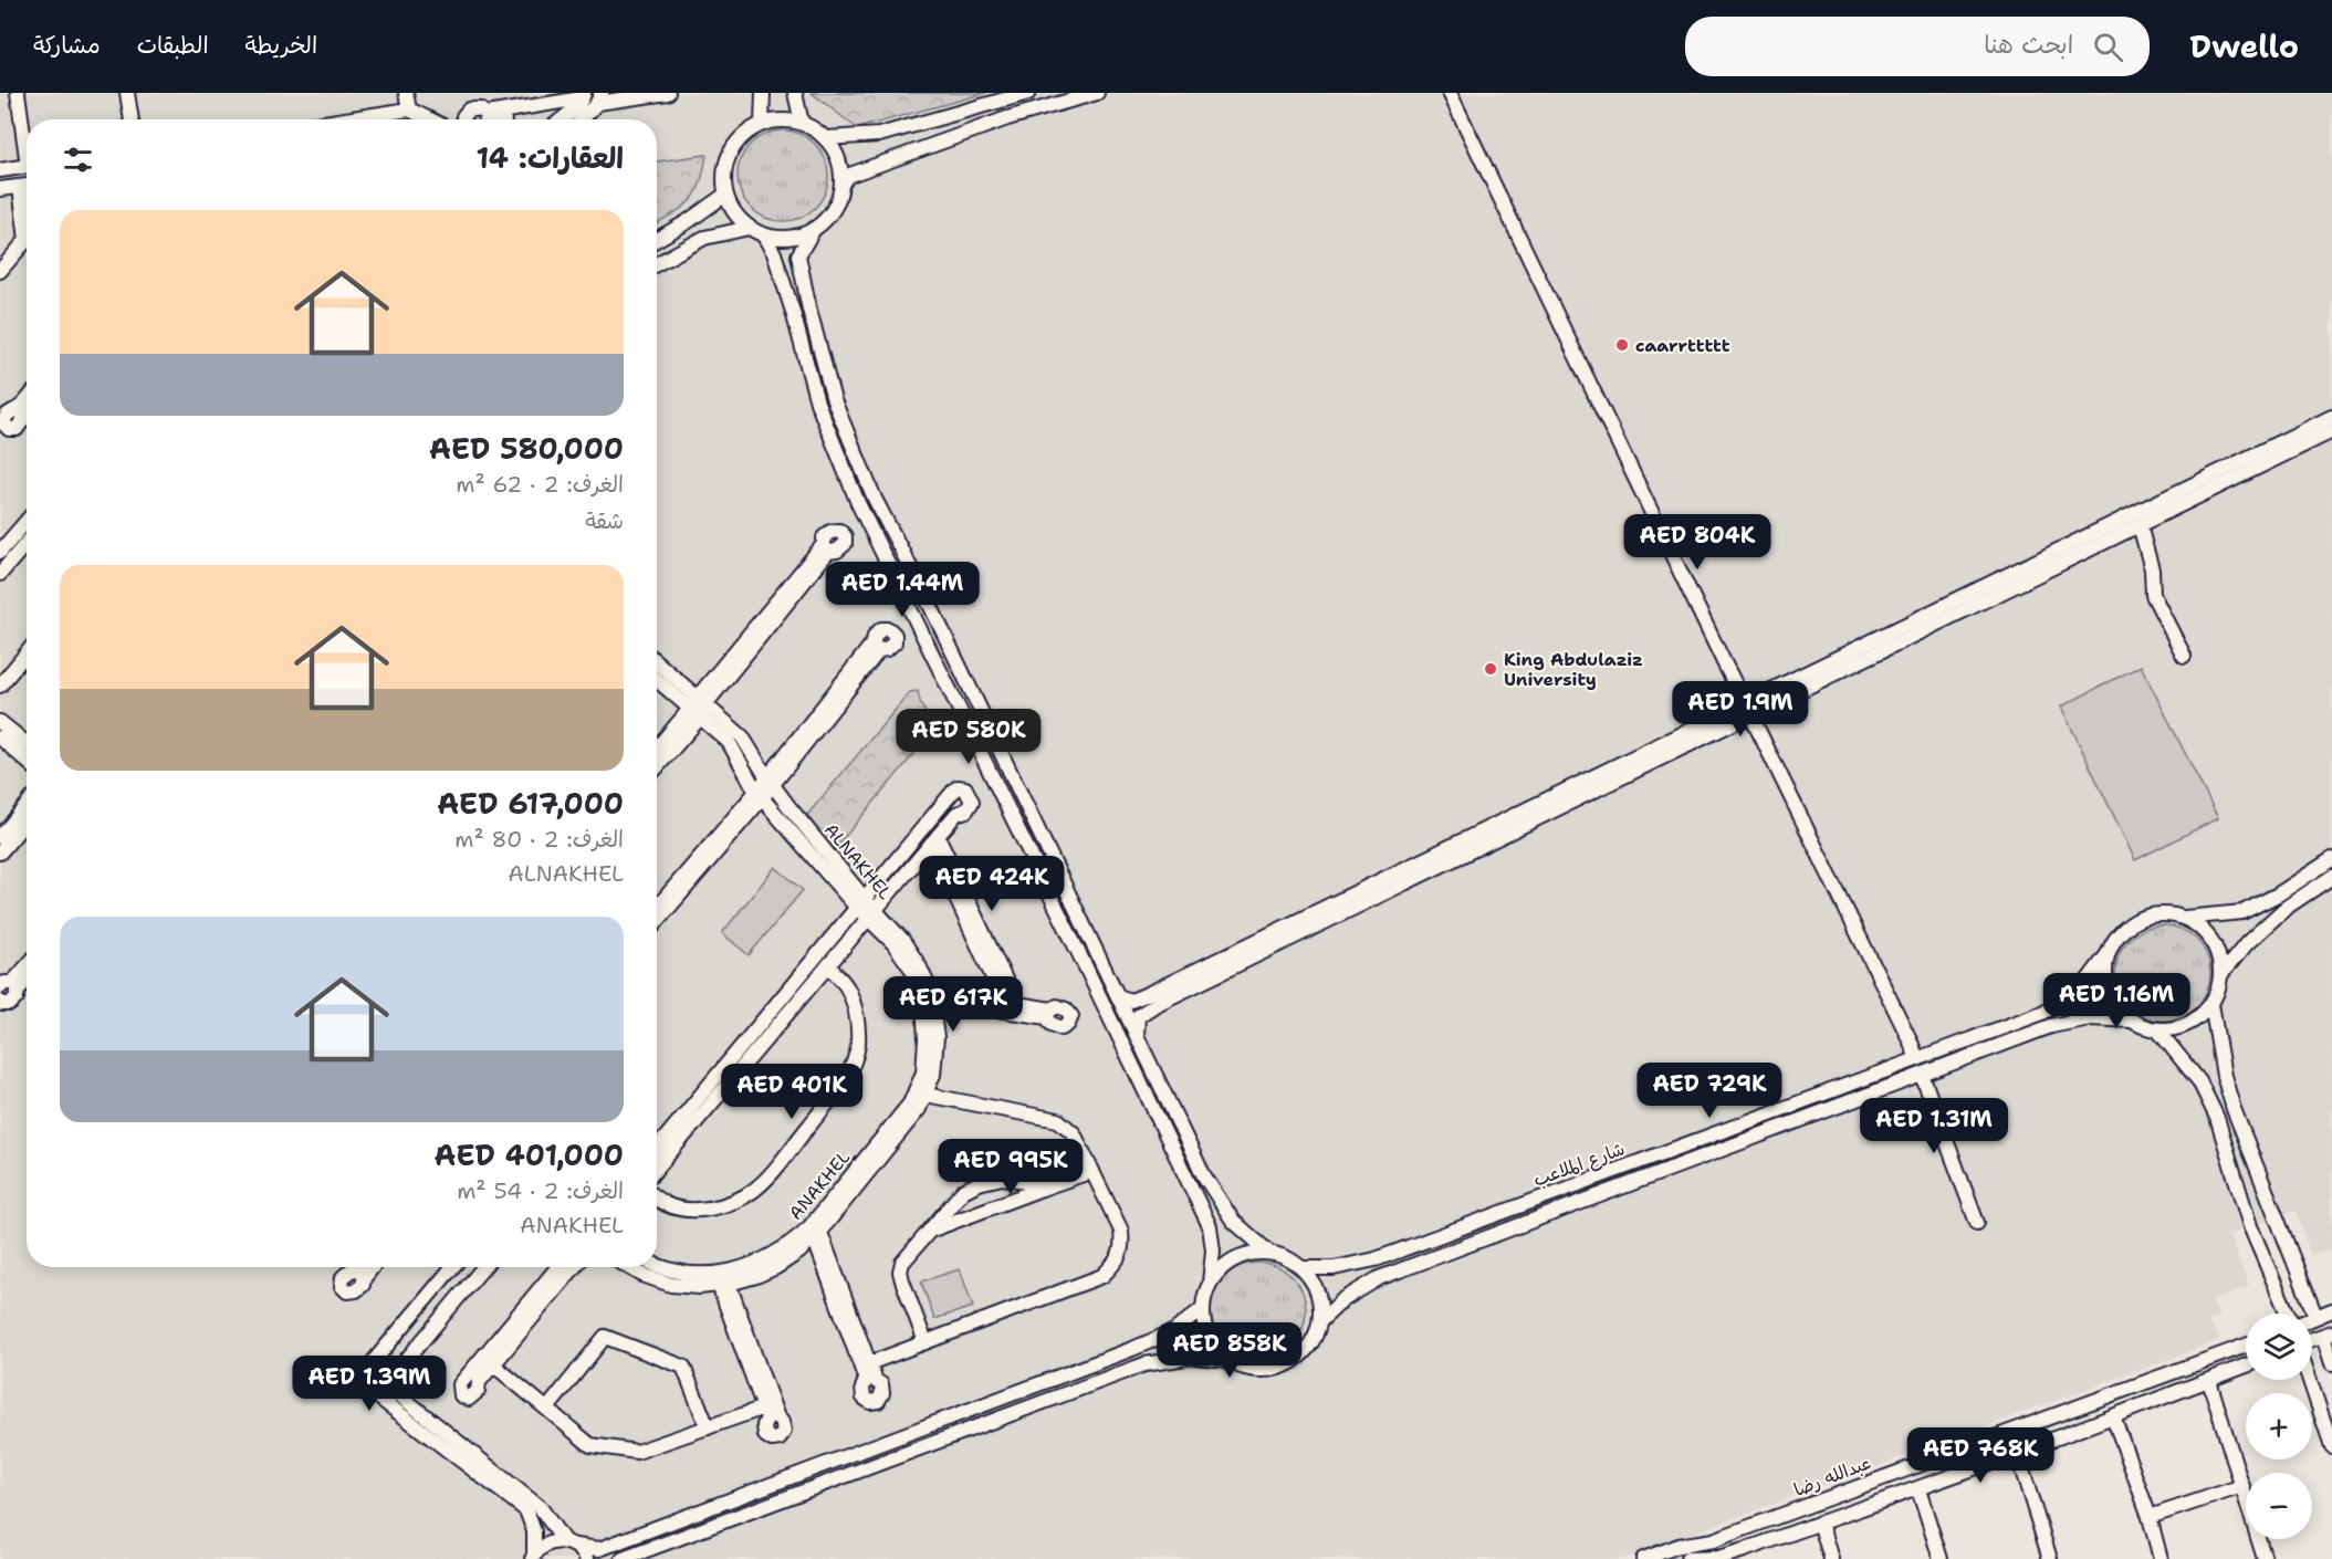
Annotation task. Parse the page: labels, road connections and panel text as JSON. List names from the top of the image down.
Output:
{
  "streets": {
    "street": [
      "ALNAKHEL",
      "شارع الملاعب",
      "ANAKHEL",
      "عبدالله رضا"
    ]
  },
  "crossings": [
    ["ALNAKHEL", "ANAKHEL"]
  ],
  "places": ["caarrttttt", "King Abdulaziz University"],
  "page": {
    "header": "Dwello",
    "search": "ابحث هنا",
    "nav": ["الخريطة", "الطبقات", "مشاركة"],
    "heading": "العقارات: 14",
    "list": [
      {
        "name": "AED 580,000",
        "note": "الغرف: 2 · 62 m² · شقة"
      },
      {
        "name": "AED 617,000",
        "note": "الغرف: 2 · 80 m² · ALNAKHEL"
      },
      {
        "name": "AED 401,000",
        "note": "الغرف: 2 · 54 m² · ANAKHEL"
      }
    ],
    "price": [
      "AED 804K",
      "AED 1.44M",
      "AED 1.9M",
      "AED 580K",
      "AED 424K",
      "AED 1.16M",
      "AED 617K",
      "AED 729K",
      "AED 401K",
      "AED 1.31M",
      "AED 995K",
      "AED 858K",
      "AED 1.39M",
      "AED 768K"
    ],
    "map_buttons": ["+", "−"]
  }
}
